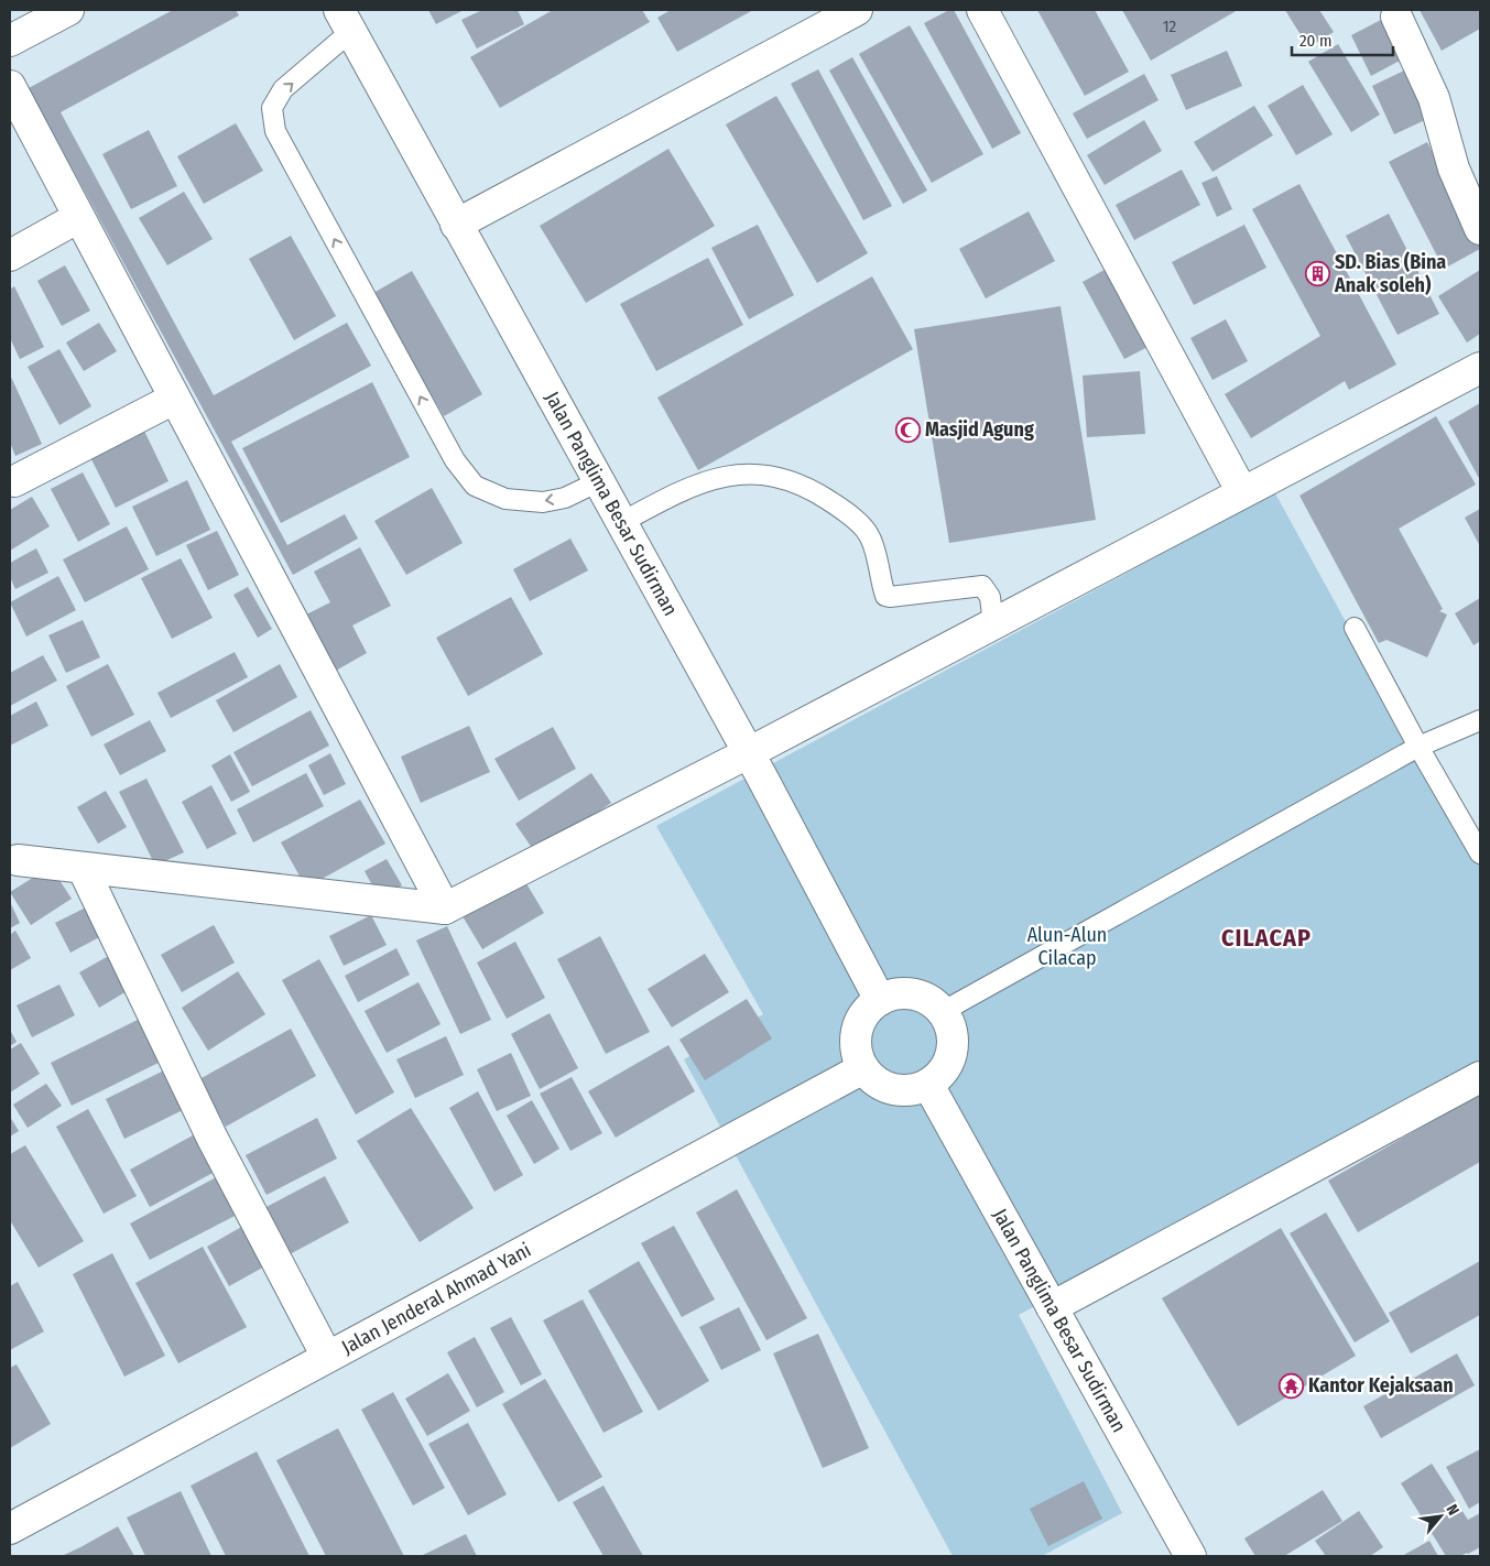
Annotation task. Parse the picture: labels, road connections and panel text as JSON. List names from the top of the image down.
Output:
{
  "streets": {
    "street": ["Jalan Panglima Besar Sudirman", "Jalan Jenderal Ahmad Yani"]
  },
  "crossings": [
    ["Jalan Panglima Besar Sudirman", "Jalan Jenderal Ahmad Yani"]
  ],
  "districts": ["CILACAP"],
  "parks": ["Alun-Alun Cilacap"],
  "places": {
    "building": ["SD. Bias (Bina Anak soleh)"],
    "mosque": ["Masjid Agung"],
    "temple": ["Kantor Kejaksaan"]
  },
  "house_numbers": ["12"],
  "scale_bar": "20 m",
  "north": "top right"
}
